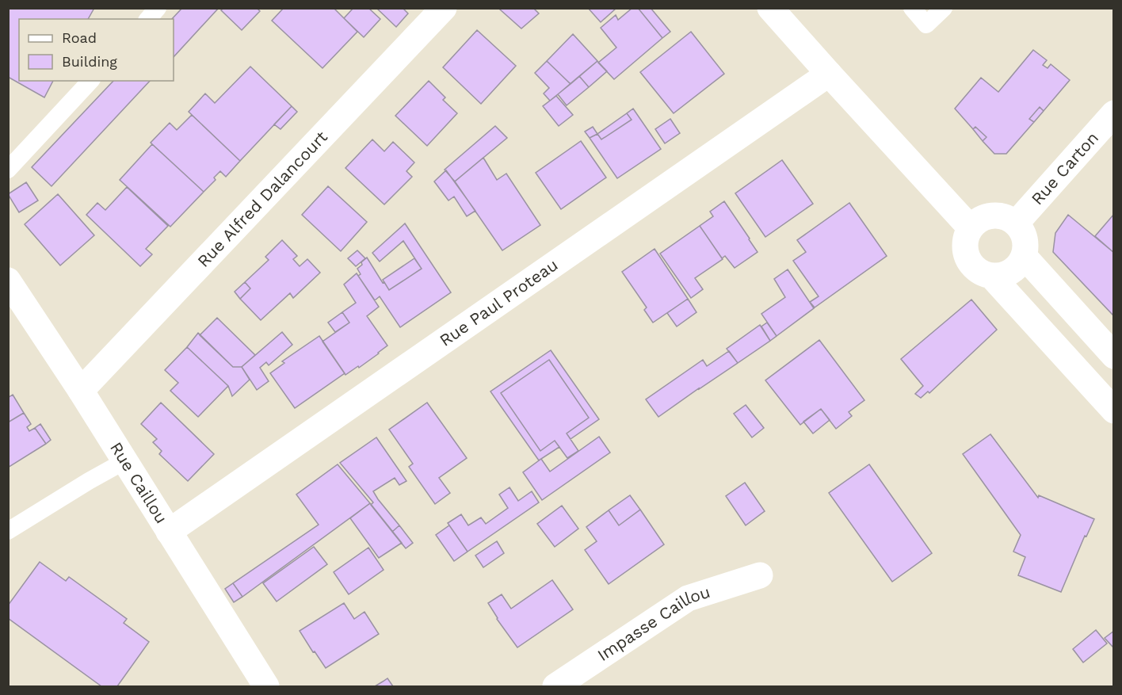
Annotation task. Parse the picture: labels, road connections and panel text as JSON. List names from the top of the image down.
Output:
{
  "streets": {
    "street": [
      "Rue Carton",
      "Rue Alfred Dalancourt",
      "Rue Paul Proteau",
      "Rue Caillou",
      "Impasse Caillou"
    ]
  },
  "crossings": [
    ["Rue Alfred Dalancourt", "Rue Caillou"],
    ["Rue Paul Proteau", "Rue Caillou"]
  ],
  "legend": ["Road", "Building"]
}
